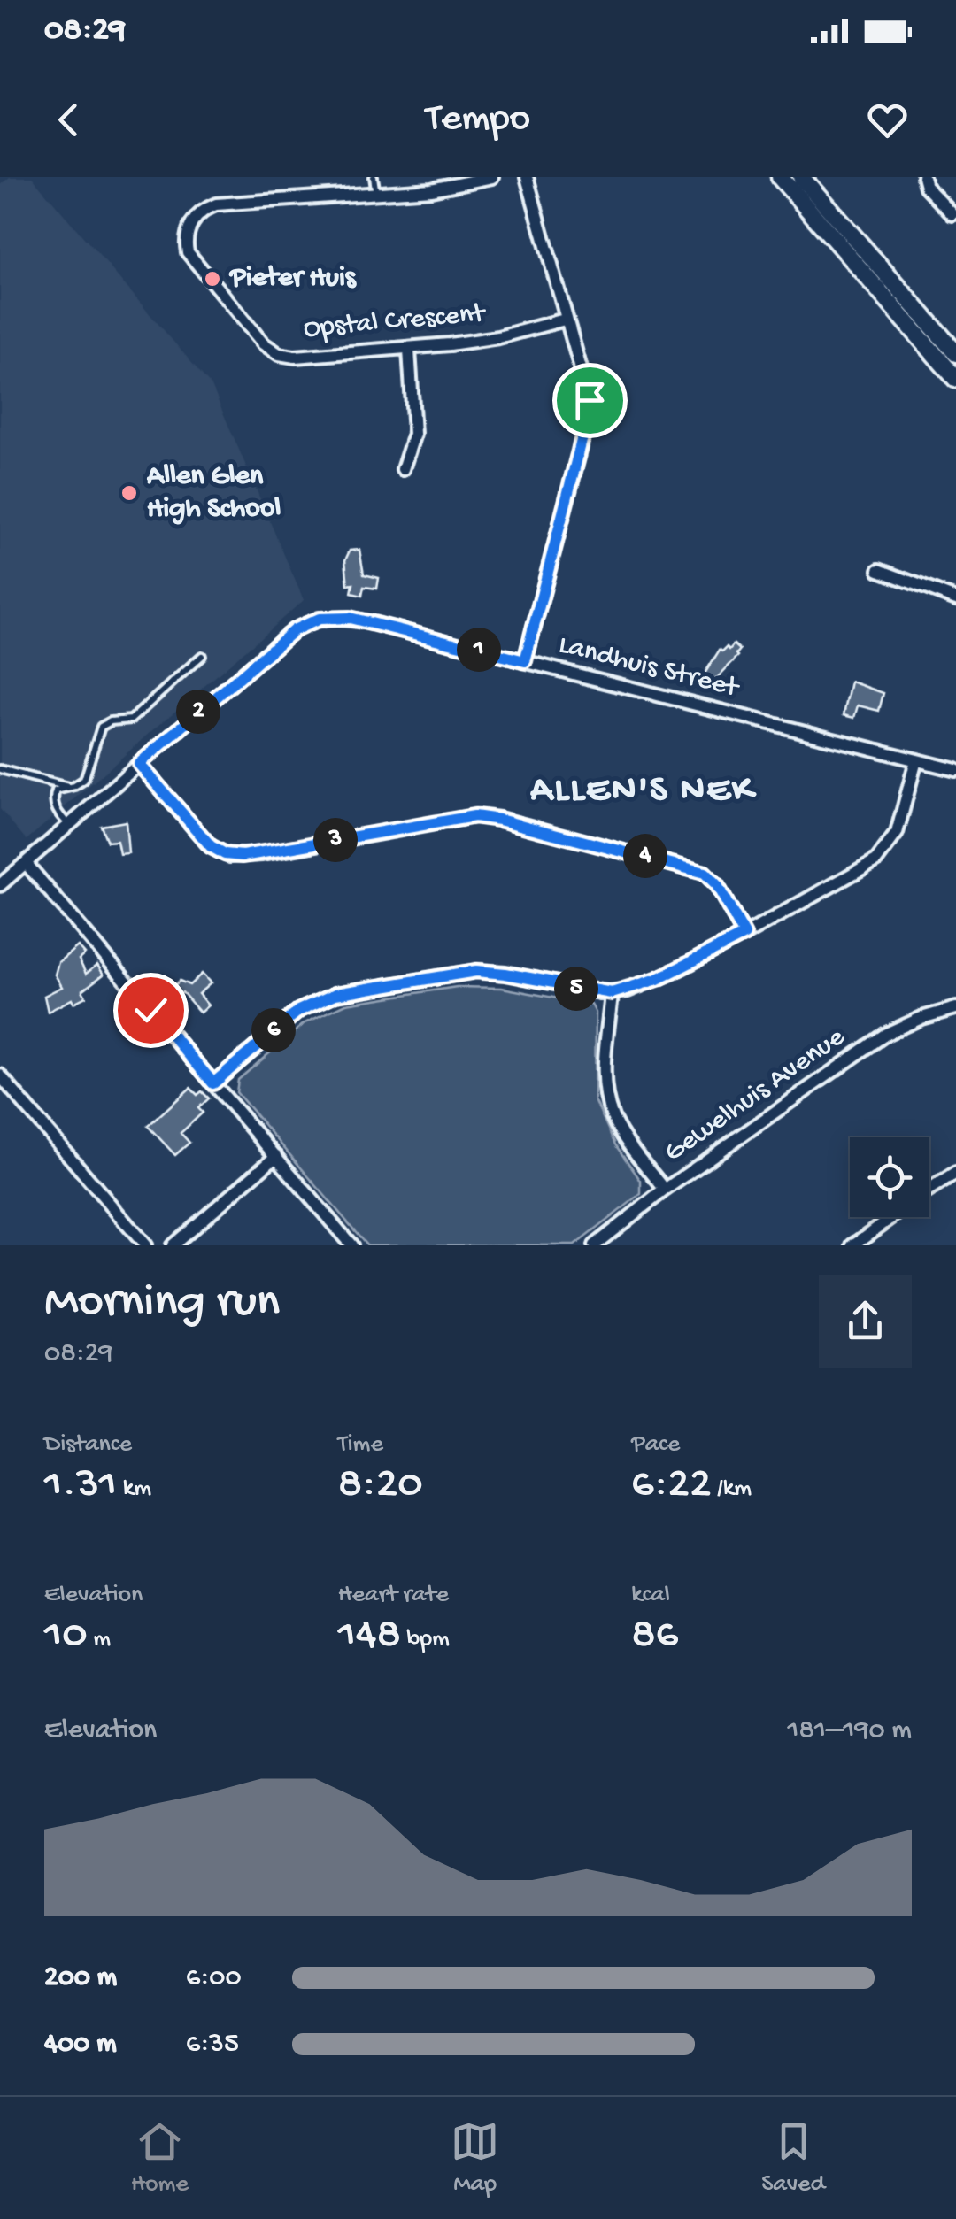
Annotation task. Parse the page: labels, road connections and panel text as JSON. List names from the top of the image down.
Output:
{
  "streets": {
    "street": ["Opstal Crescent", "Landhuis Street", "Gewelhuis Avenue"]
  },
  "districts": ["ALLEN'S NEK"],
  "places": ["Pieter Huis", "Allen Glen High School"],
  "page": {
    "status": "08:29",
    "header": "Tempo",
    "pins": [
      "1",
      "2",
      "3",
      "4",
      "5",
      "6"
    ],
    "heading": ["Morning run", "08:29"],
    "stats": [
      ["Distance", "1.31 km"],
      ["Time", "8:20"],
      ["Pace", "6:22 /km"],
      ["Elevation", "10 m"],
      ["Heart rate", "148 bpm"],
      ["kcal", "86"]
    ],
    "chart": ["Elevation", "181–190 m"],
    "list": [
      {
        "name": "200 m",
        "note": "6:00"
      },
      {
        "name": "400 m",
        "note": "6:35"
      }
    ],
    "tabs": ["Home", "Map", "Saved"]
  }
}
